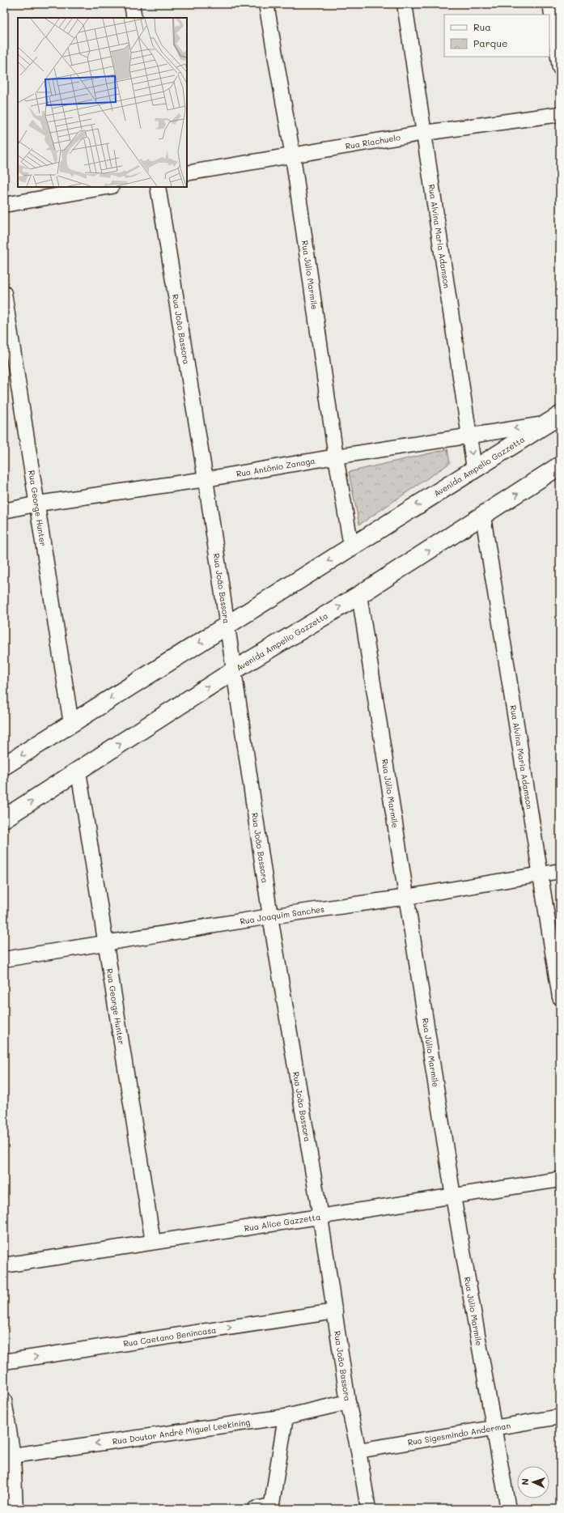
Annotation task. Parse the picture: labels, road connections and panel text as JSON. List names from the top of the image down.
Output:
{
  "streets": {
    "main road": ["Avenida Ampelio Gazzetta"],
    "street": [
      "Rua Riachuelo",
      "Rua Alvina Maria Adamson",
      "Rua Júlio Marmile",
      "Rua João Bassora",
      "Rua Antônio Zanaga",
      "Rua George Hunter",
      "Rua Joaquim Sanches",
      "Rua Alice Gazzetta",
      "Rua Caetano Benincasa",
      "Rua Doutor André Miguel Leekining",
      "Rua Sigesmindo Anderman"
    ]
  },
  "crossings": [
    ["Rua Riachuelo", "Rua Alvina Maria Adamson"],
    ["Rua Riachuelo", "Rua Júlio Marmile"],
    ["Rua Alvina Maria Adamson", "Avenida Ampelio Gazzetta"],
    ["Rua Alvina Maria Adamson", "Rua Antônio Zanaga"],
    ["Rua Alvina Maria Adamson", "Rua Joaquim Sanches"],
    ["Rua Júlio Marmile", "Avenida Ampelio Gazzetta"],
    ["Rua Júlio Marmile", "Rua Antônio Zanaga"],
    ["Rua Júlio Marmile", "Rua Joaquim Sanches"],
    ["Rua Júlio Marmile", "Rua Alice Gazzetta"],
    ["Rua Júlio Marmile", "Rua Sigesmindo Anderman"],
    ["Rua João Bassora", "Avenida Ampelio Gazzetta"],
    ["Rua João Bassora", "Rua Antônio Zanaga"],
    ["Rua João Bassora", "Rua Joaquim Sanches"],
    ["Rua João Bassora", "Rua Alice Gazzetta"],
    ["Rua João Bassora", "Rua Caetano Benincasa"],
    ["Rua João Bassora", "Rua Doutor André Miguel Leekining"],
    ["Rua João Bassora", "Rua Sigesmindo Anderman"],
    ["Avenida Ampelio Gazzetta", "Rua Antônio Zanaga"],
    ["Avenida Ampelio Gazzetta", "Rua George Hunter"],
    ["Rua Antônio Zanaga", "Rua George Hunter"],
    ["Rua George Hunter", "Rua Joaquim Sanches"],
    ["Rua George Hunter", "Rua Alice Gazzetta"]
  ],
  "one_way": ["Rua Caetano Benincasa", "Rua Doutor André Miguel Leekining"],
  "legend": ["Rua", "Parque"],
  "north": "left"
}
